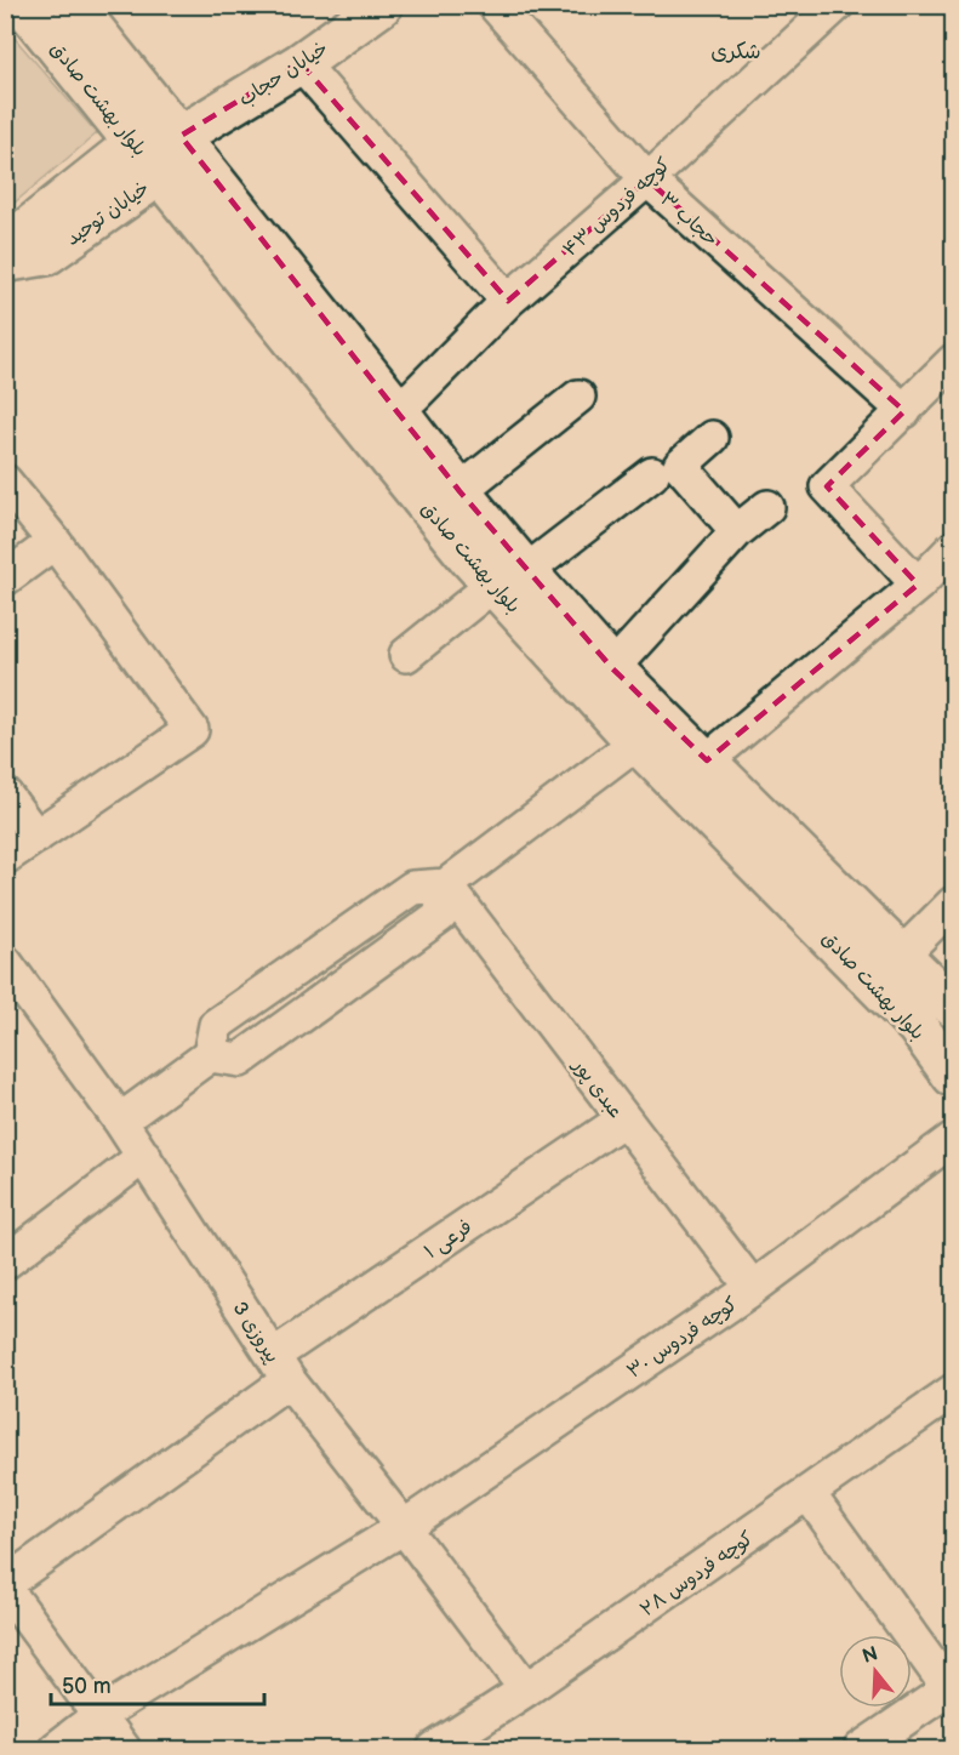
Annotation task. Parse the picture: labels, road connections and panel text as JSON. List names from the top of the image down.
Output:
{
  "streets": {
    "street": [
      "خیابان حجاب",
      "بلوار بهشت صادق",
      "کوچه فردوس ۴۳",
      "خیابان توحید",
      "حجاب ۳",
      "عبدی پور",
      "فرعی ۱",
      "پیروزی 3",
      "کوچه فردوس ۳۰",
      "کوچه فردوس ۲۸"
    ]
  },
  "crossings": [
    ["خیابان حجاب", "بلوار بهشت صادق"],
    ["خیابان حجاب", "خیابان توحید"],
    ["بلوار بهشت صادق", "کوچه فردوس ۴۳"],
    ["بلوار بهشت صادق", "خیابان توحید"],
    ["کوچه فردوس ۴۳", "حجاب ۳"],
    ["عبدی پور", "فرعی ۱"],
    ["عبدی پور", "کوچه فردوس ۳۰"],
    ["فرعی ۱", "پیروزی 3"],
    ["پیروزی 3", "کوچه فردوس ۳۰"],
    ["پیروزی 3", "کوچه فردوس ۲۸"]
  ],
  "districts": ["شکری"],
  "scale_bar": "50 m",
  "north": "top"
}
